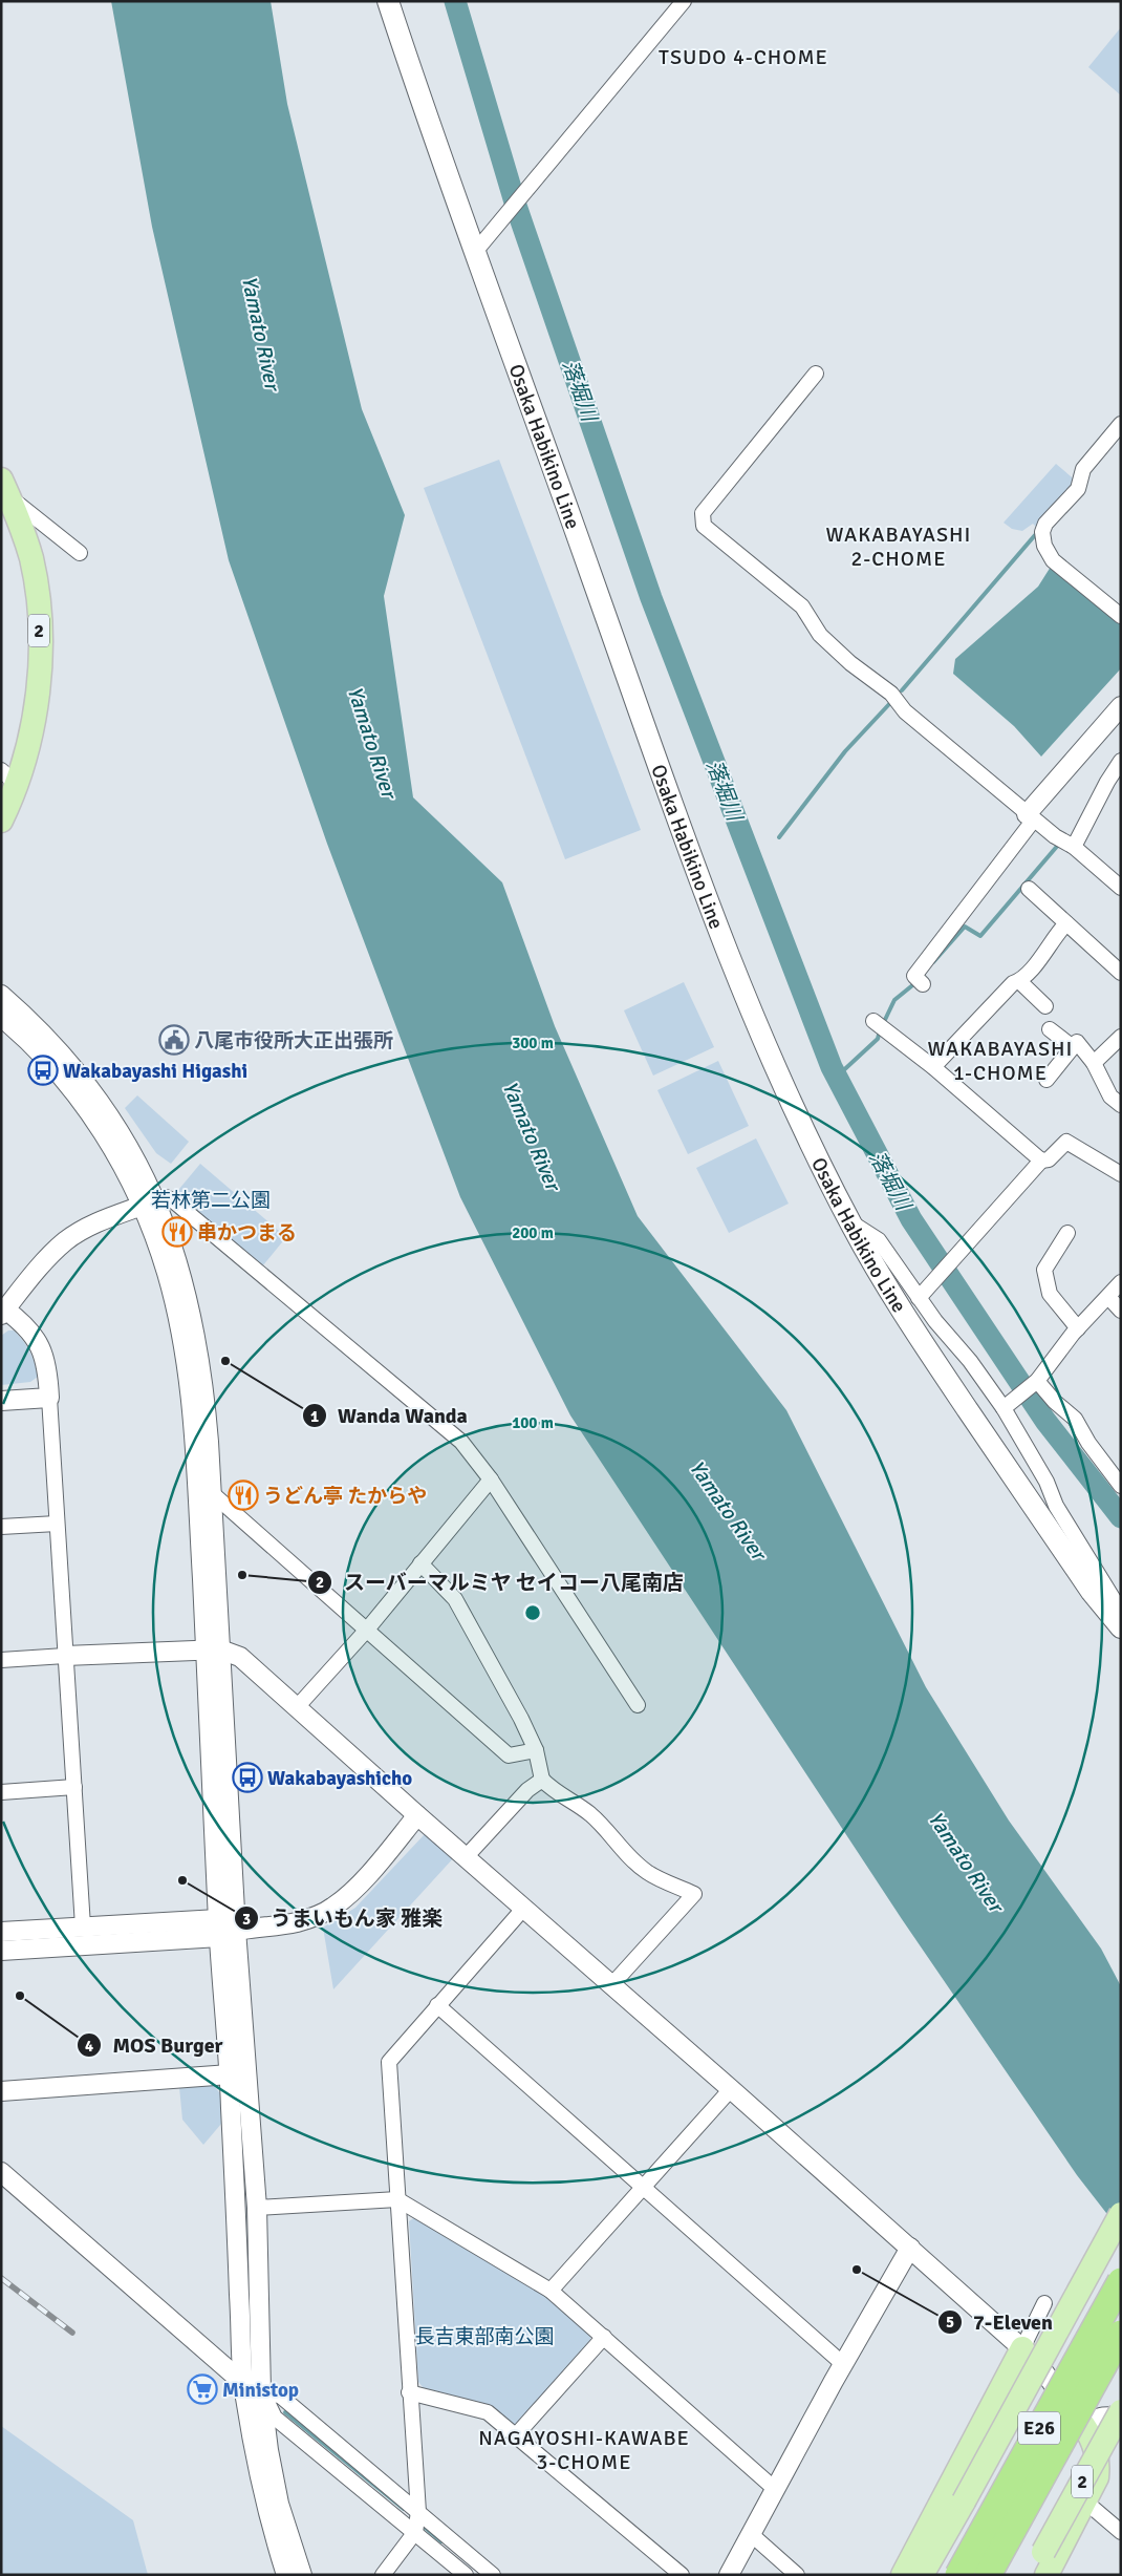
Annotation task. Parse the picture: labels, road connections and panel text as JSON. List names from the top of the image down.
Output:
{
  "streets": {
    "highway": ["E26"],
    "main road": ["Osaka Habikino Line", "2"]
  },
  "districts": [
    "TSUDO 4-CHOME",
    "WAKABAYASHI 2-CHOME",
    "WAKABAYASHI 1-CHOME",
    "NAGAYOSHI-KAWABE 3-CHOME"
  ],
  "water": ["Yamato River", "落堀川"],
  "parks": ["若林第二公園", "長吉東部南公園"],
  "places": {
    "public building": ["八尾市役所大正出張所"],
    "bus stop": ["Wakabayashi Higashi", "Wakabayashicho"],
    "restaurant": ["串かつまる", "うどん亭 たからや"],
    "other": [
      "Wanda Wanda",
      "スーバーマルミヤ セイコー八尾南店",
      "うまいもん家 雅楽",
      "MOS Burger",
      "7-Eleven"
    ],
    "supermarket": ["Ministop"]
  },
  "rings": ["300 m", "200 m", "100 m"]
}
